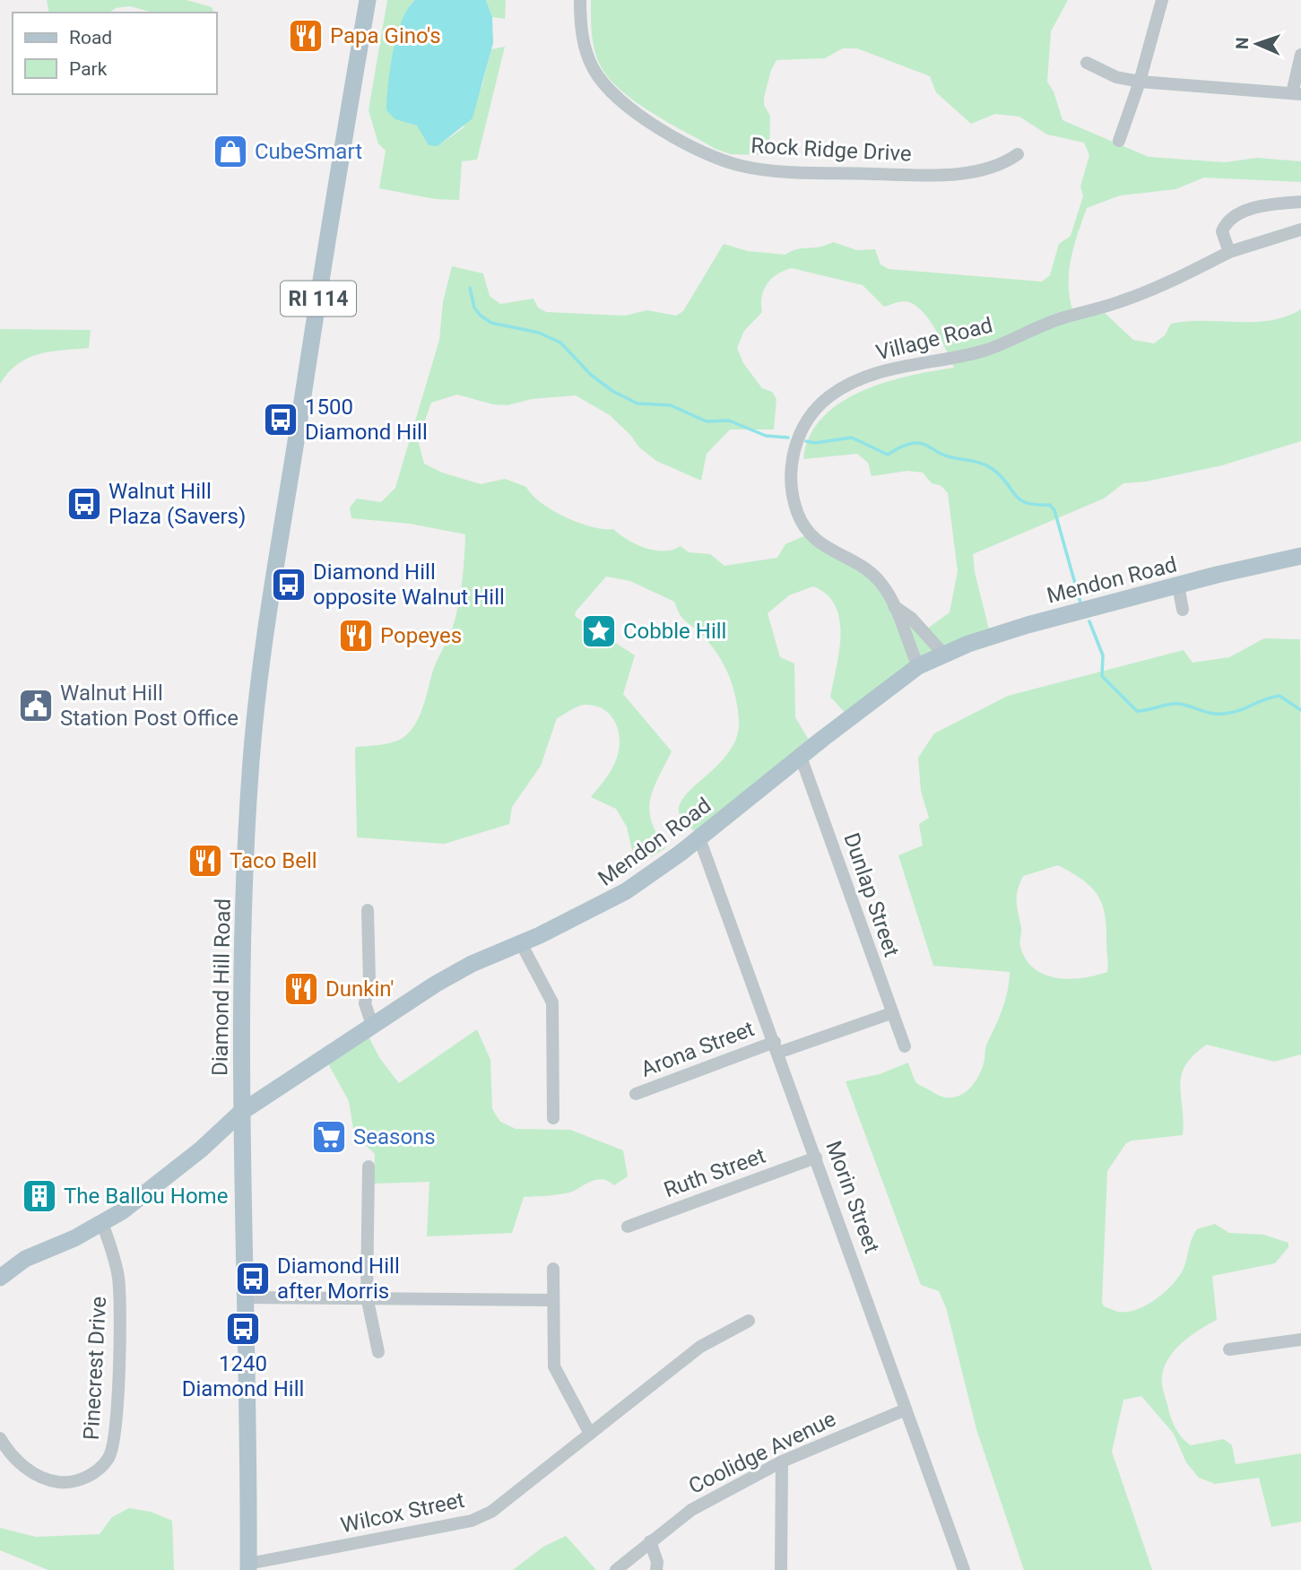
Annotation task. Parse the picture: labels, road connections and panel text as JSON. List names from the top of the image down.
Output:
{
  "streets": {
    "main road": ["RI 114", "Mendon Road", "Diamond Hill Road"],
    "street": [
      "Rock Ridge Drive",
      "Village Road",
      "Dunlap Street",
      "Arona Street",
      "Ruth Street",
      "Morin Street",
      "Pinecrest Drive",
      "Coolidge Avenue",
      "Wilcox Street"
    ]
  },
  "crossings": [
    ["Village Road", "Mendon Road"],
    ["Mendon Road", "Dunlap Street"],
    ["Mendon Road", "Diamond Hill Road"],
    ["Mendon Road", "Morin Street"],
    ["Mendon Road", "Pinecrest Drive"],
    ["Dunlap Street", "Arona Street"],
    ["Diamond Hill Road", "Wilcox Street"],
    ["Arona Street", "Morin Street"],
    ["Ruth Street", "Morin Street"],
    ["Morin Street", "Coolidge Avenue"]
  ],
  "places": {
    "restaurant": [
      "Papa Gino's",
      "Popeyes",
      "Taco Bell",
      "Dunkin'"
    ],
    "shop": ["CubeSmart"],
    "bus stop": [
      "1500 Diamond Hill",
      "Walnut Hill Plaza (Savers)",
      "Diamond Hill opposite Walnut Hill",
      "Diamond Hill after Morris",
      "1240 Diamond Hill"
    ],
    "place": ["Cobble Hill"],
    "public building": ["Walnut Hill Station Post Office"],
    "supermarket": ["Seasons"],
    "building": ["The Ballou Home"]
  },
  "legend": ["Road", "Park"],
  "north": "left"
}
